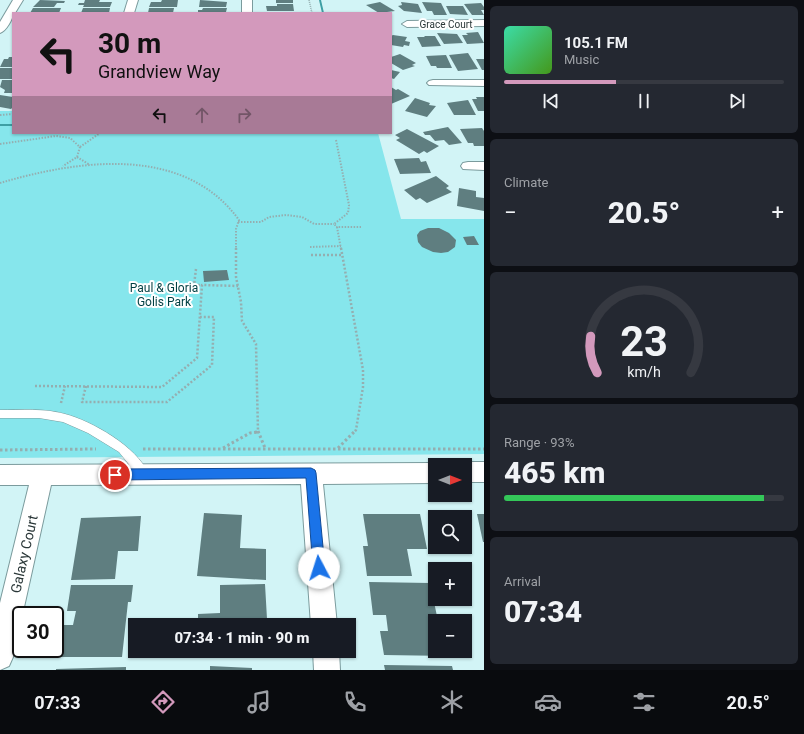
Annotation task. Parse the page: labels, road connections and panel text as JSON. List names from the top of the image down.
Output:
{
  "streets": {
    "street": ["Grace Court", "Galaxy Court"]
  },
  "parks": ["Paul & Gloria Golis Park"],
  "north": "right",
  "page": {
    "turn": ["30 m", "Grandview Way"],
    "song": ["105.1 FM", "Music"],
    "tile": [
      "Climate",
      ["Range · 93%", "465 km"],
      ["Arrival", "07:34"]
    ],
    "heat": ["−", "20.5°", "+"],
    "map_buttons": ["+", "−"],
    "limit": "30",
    "trip": "07:34 · 1 min · 90 m",
    "tabs": ["07:33", "20.5°"],
    "gauge": ["23", "km/h"]
  }
}
